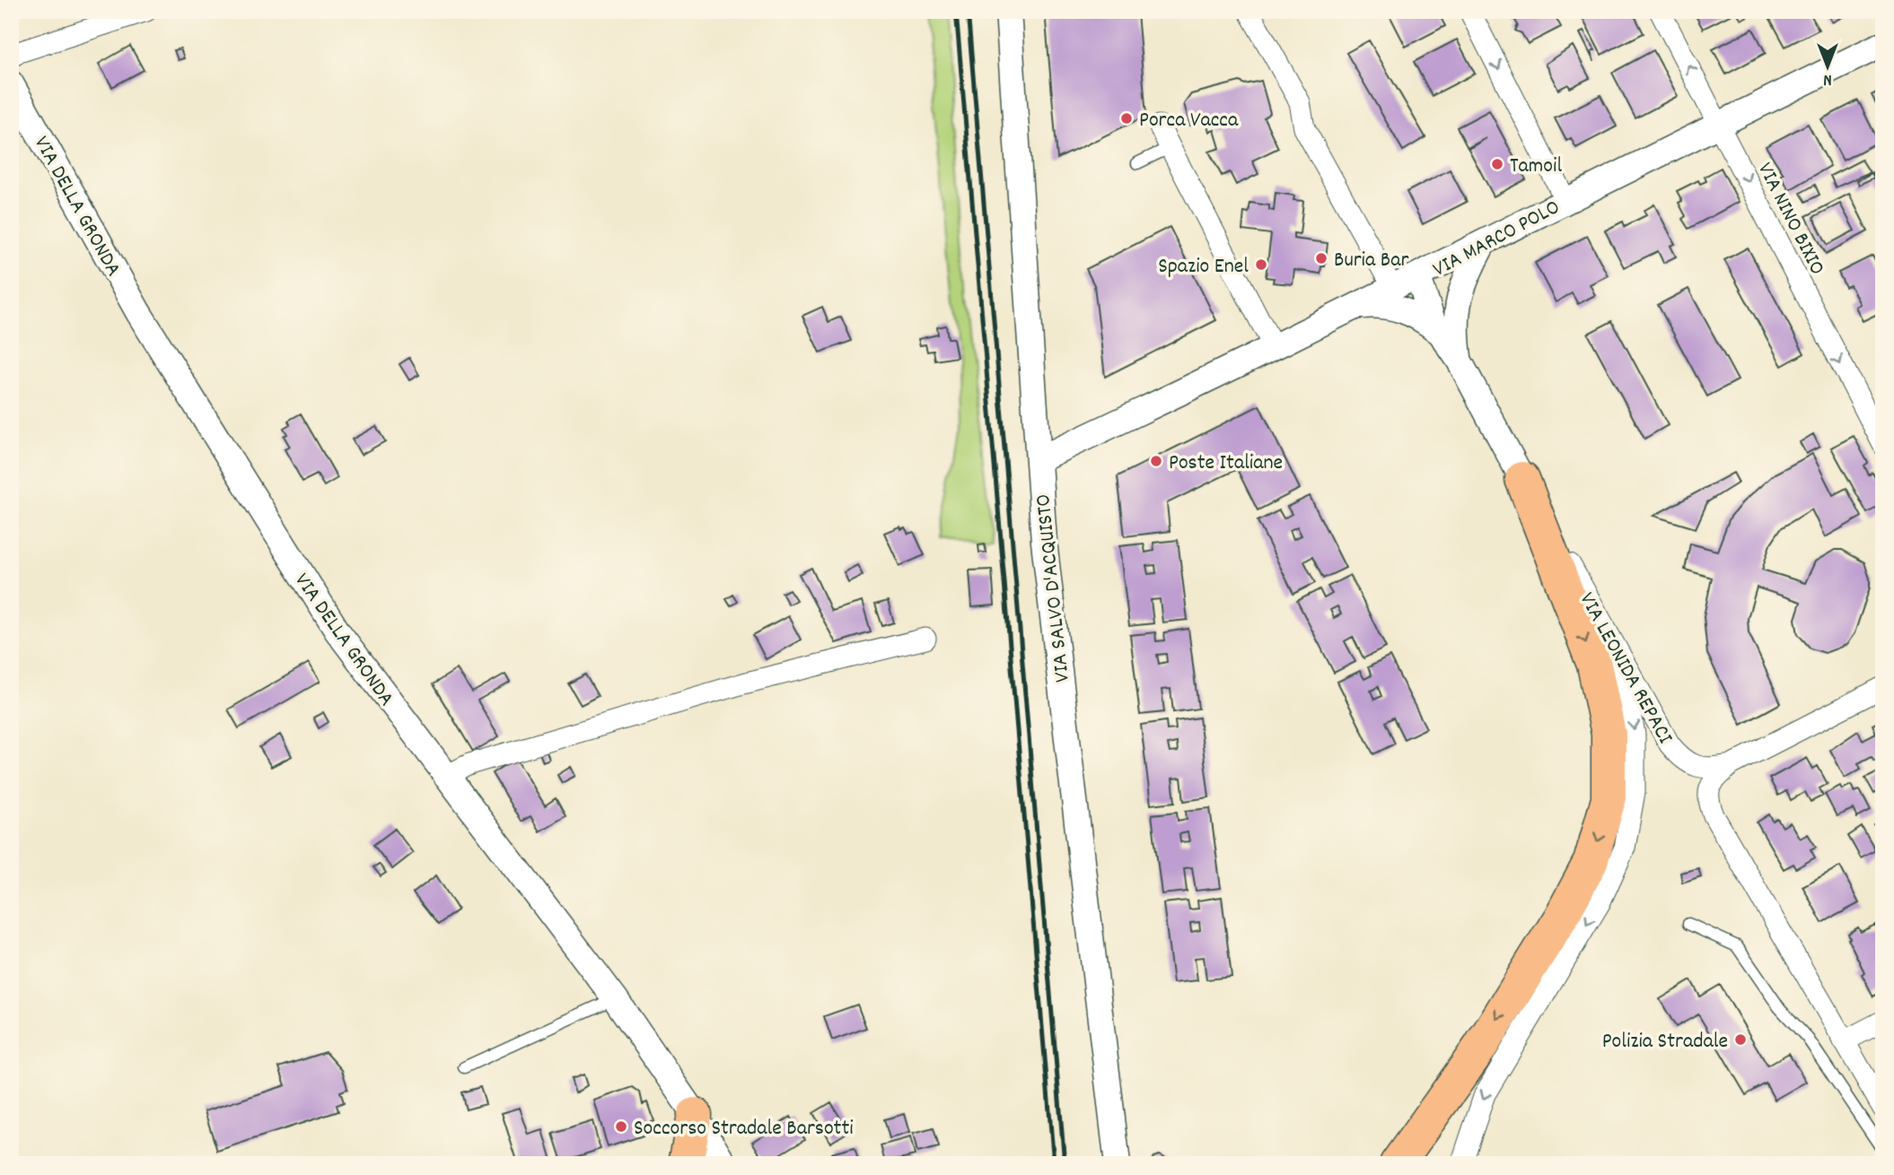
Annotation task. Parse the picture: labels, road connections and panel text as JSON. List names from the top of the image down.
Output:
{
  "streets": {
    "street": [
      "VIA DELLA GRONDA",
      "VIA NINO BIXIO",
      "VIA MARCO POLO",
      "VIA SALVO D'ACQUISTO",
      "VIA LEONIDA REPACI"
    ]
  },
  "crossings": [
    ["VIA NINO BIXIO", "VIA MARCO POLO"],
    ["VIA MARCO POLO", "VIA SALVO D'ACQUISTO"]
  ],
  "places": [
    "Porca Vacca",
    "Tamoil",
    "Buria Bar",
    "Spazio Enel",
    "Poste Italiane",
    "Polizia Stradale",
    "Soccorso Stradale Barsotti"
  ],
  "north": "bottom"
}
